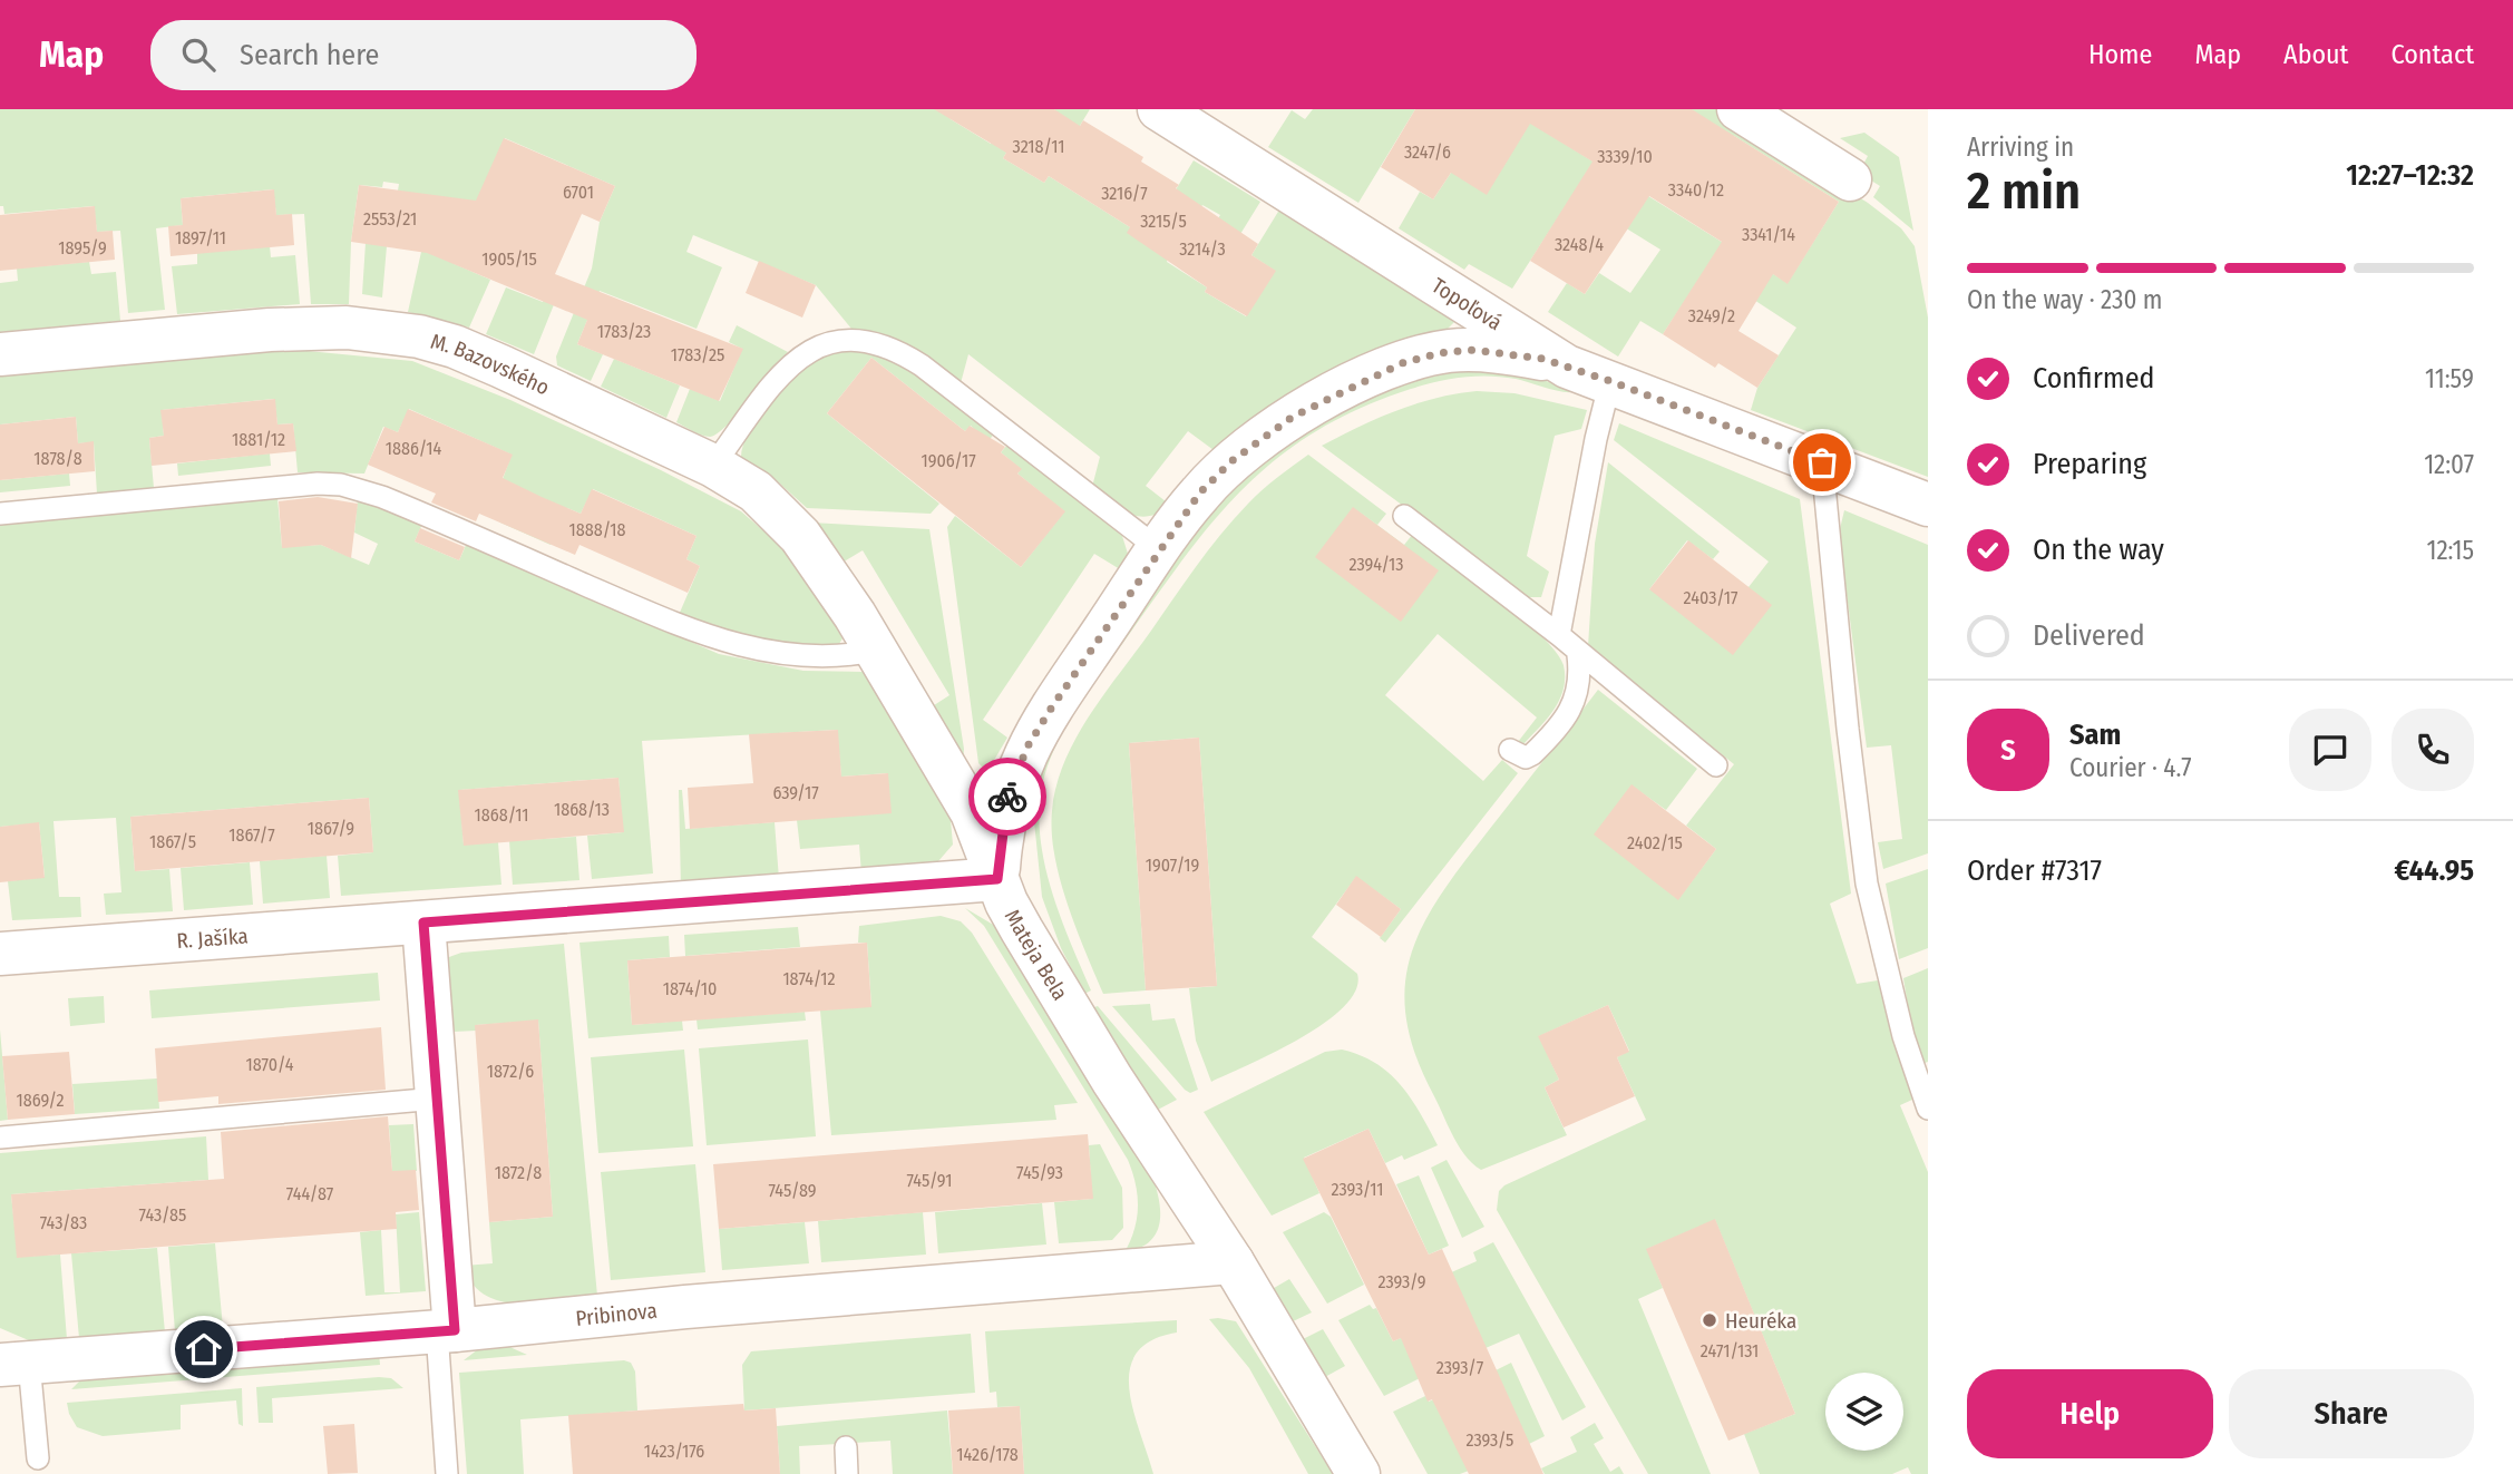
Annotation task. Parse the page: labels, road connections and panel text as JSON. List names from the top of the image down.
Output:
{
  "streets": {
    "street": [
      "Topoľová",
      "M. Bazovského",
      "R. Jašíka",
      "Mateja Bela",
      "Pribinova"
    ]
  },
  "crossings": [
    ["M. Bazovského", "R. Jašíka"],
    ["M. Bazovského", "Mateja Bela"],
    ["R. Jašíka", "Mateja Bela"],
    ["Mateja Bela", "Pribinova"]
  ],
  "places": ["Heuréka"],
  "house_numbers": [
    "3218/11",
    "3247/6",
    "3339/10",
    "3340/12",
    "6701",
    "3216/7",
    "2553/21",
    "3215/5",
    "3341/14",
    "1897/11",
    "3248/4",
    "1895/9",
    "3214/3",
    "1905/15",
    "3249/2",
    "1783/23",
    "1783/25",
    "1881/12",
    "1886/14",
    "1878/8",
    "1906/17",
    "1888/18",
    "2394/13",
    "2403/17",
    "639/17",
    "1868/13",
    "1868/11",
    "1867/9",
    "1867/7",
    "1867/5",
    "2402/15",
    "1907/19",
    "1874/12",
    "1874/10",
    "1870/4",
    "1872/6",
    "1869/2",
    "1872/8",
    "745/93",
    "745/91",
    "2393/11",
    "745/89",
    "744/87",
    "743/85",
    "743/83",
    "2393/9",
    "2471/131",
    "2393/7",
    "2393/5",
    "1423/176",
    "1426/178"
  ],
  "page": {
    "header": "Map",
    "search": "Search here",
    "nav": [
      "Home",
      "Map",
      "About",
      "Contact"
    ],
    "heading": ["2 min", "Arriving in", "12:27–12:32"],
    "panel": [
      "Sam",
      "Courier · 4.7",
      "Order #7317",
      "€44.95"
    ],
    "bar": "On the way · 230 m",
    "list": [
      ["Confirmed", "11:59"],
      ["Preparing", "12:07"],
      ["On the way", "12:15"],
      "Delivered"
    ],
    "round": "S",
    "buttons": ["Help", "Share"]
  }
}
